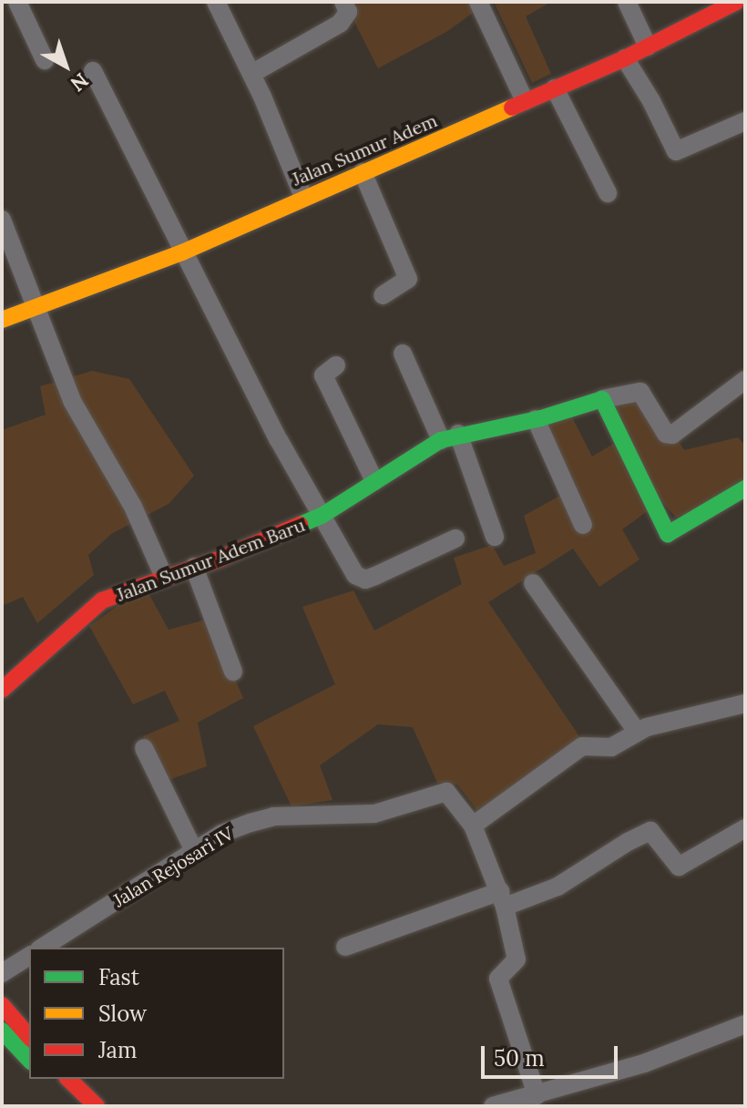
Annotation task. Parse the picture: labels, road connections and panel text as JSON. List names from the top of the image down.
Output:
{
  "streets": {
    "street": ["Jalan Sumur Adem", "Jalan Sumur Adem Baru", "Jalan Rejosari IV"]
  },
  "crossings": [
    ["Jalan Sumur Adem", "Jalan Sumur Adem Baru"]
  ],
  "legend": ["Fast", "Slow", "Jam"],
  "scale_bar": "50 m",
  "north": "bottom right"
}
